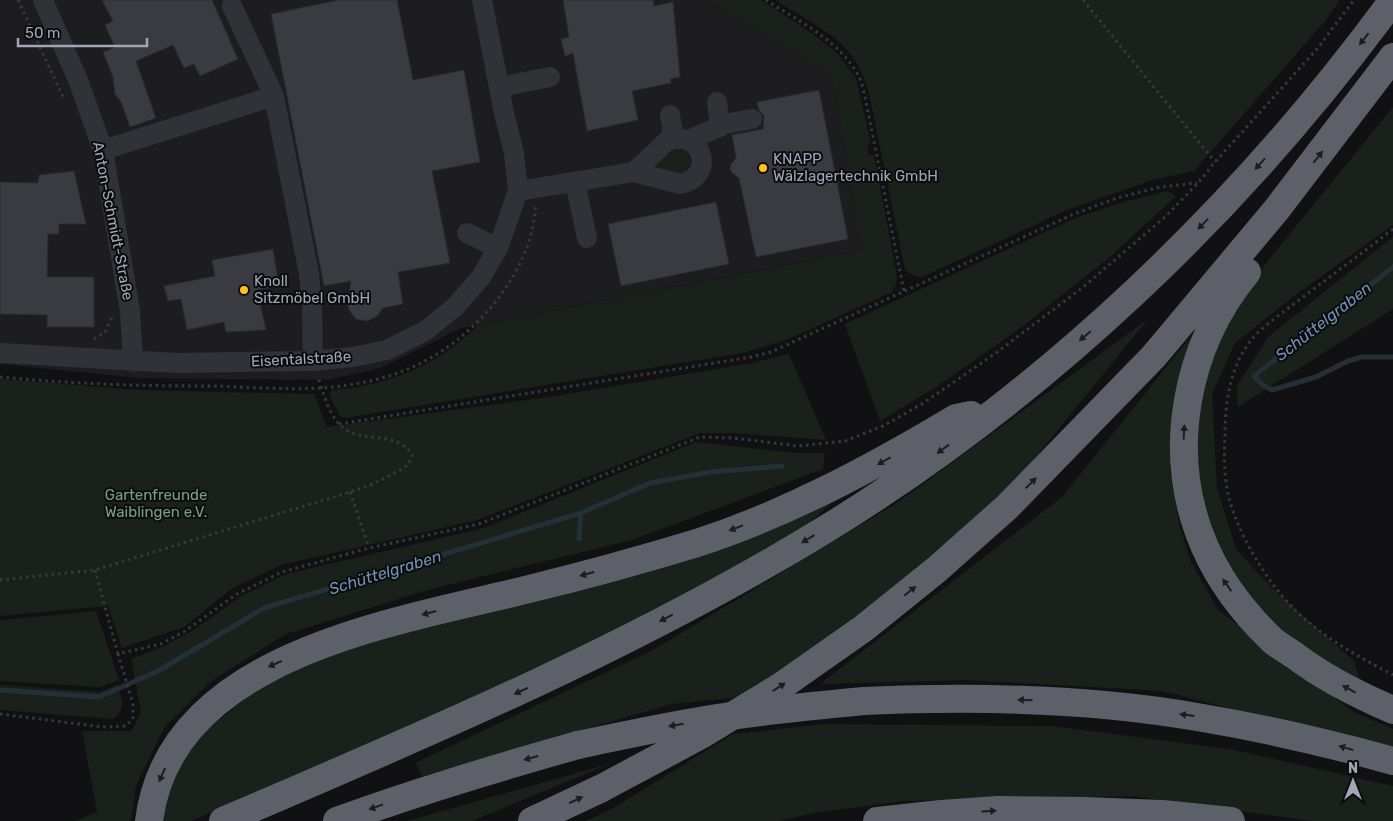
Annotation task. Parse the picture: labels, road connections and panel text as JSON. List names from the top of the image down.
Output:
{
  "streets": {
    "street": ["Anton-Schmidt-Straße", "Eisentalstraße"]
  },
  "crossings": [
    ["Anton-Schmidt-Straße", "Eisentalstraße"]
  ],
  "water": ["Schüttelgraben"],
  "parks": ["Gartenfreunde Waiblingen e.V."],
  "places": ["KNAPP Wälzlagertechnik GmbH", "Knoll Sitzmöbel GmbH"],
  "scale_bar": "50 m",
  "north": "top"
}
